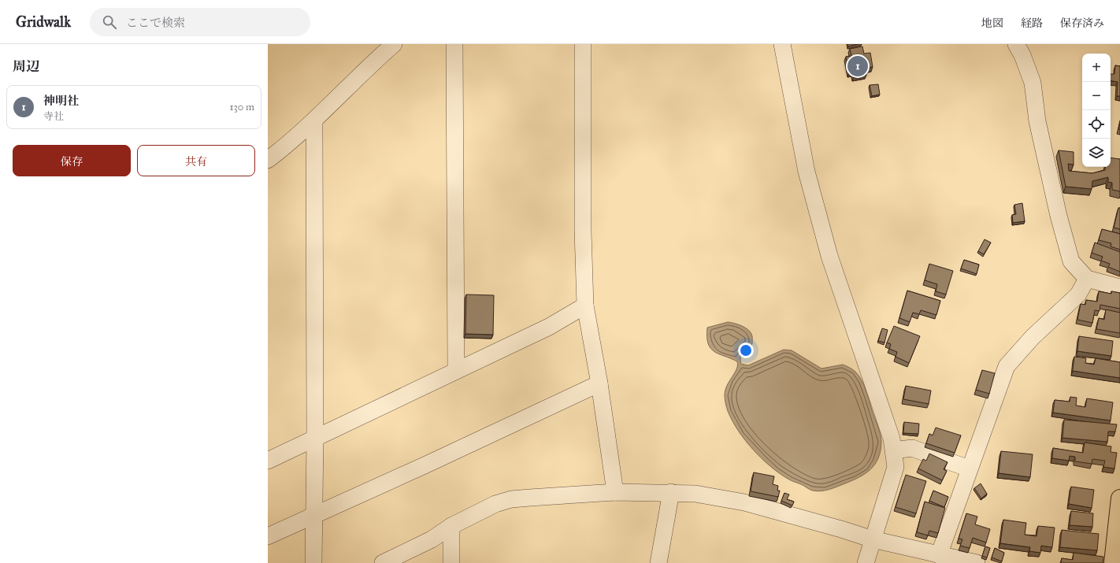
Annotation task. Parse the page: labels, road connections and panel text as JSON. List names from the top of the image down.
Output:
{
  "page": {
    "header": "Gridwalk",
    "search": "ここで検索",
    "nav": ["地図", "経路", "保存済み"],
    "heading": "周辺",
    "map_buttons": ["+", "−"],
    "pins": "1",
    "list": [
      {
        "mark": "1",
        "name": "神明社",
        "note": "寺社",
        "value": "130 m"
      }
    ],
    "buttons": ["保存", "共有"]
  }
}
